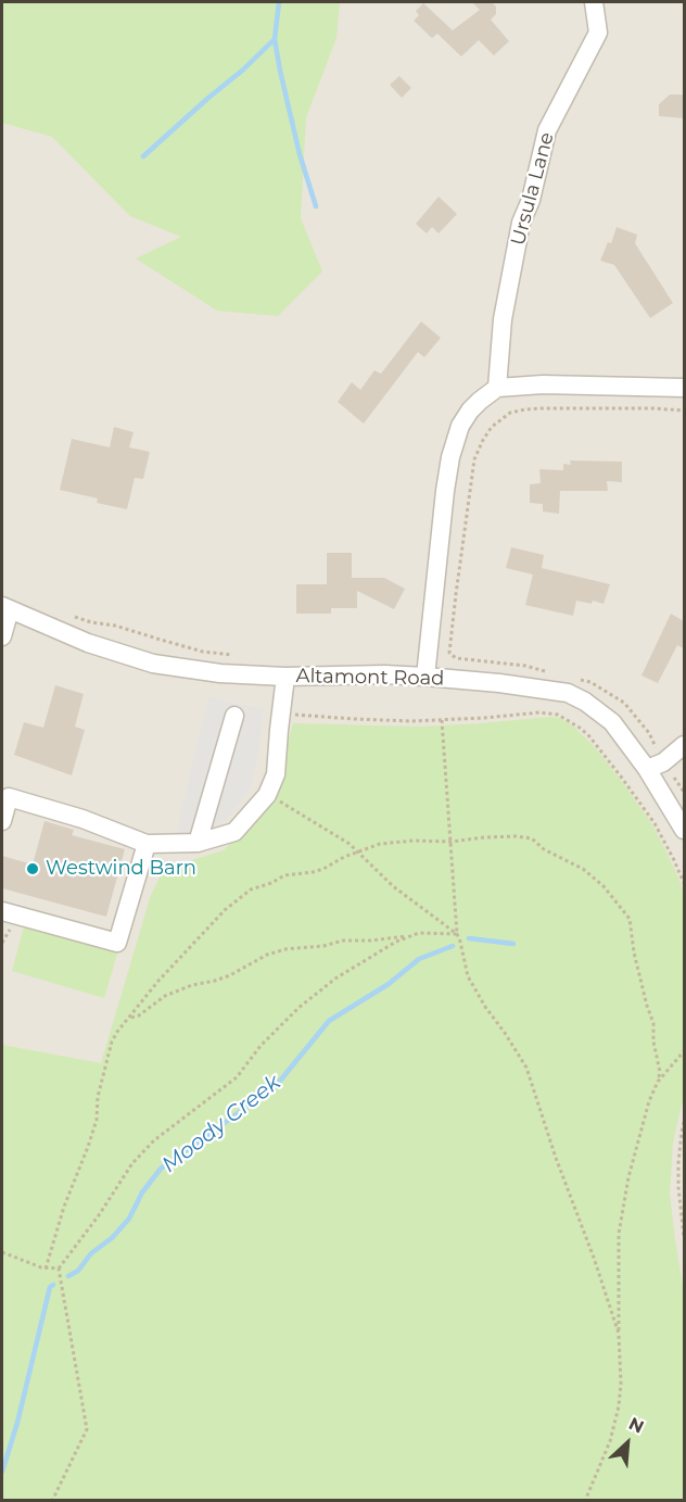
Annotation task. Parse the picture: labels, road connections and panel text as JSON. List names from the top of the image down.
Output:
{
  "streets": {
    "street": ["Ursula Lane", "Altamont Road"]
  },
  "water": ["Moody Creek"],
  "places": ["Westwind Barn"],
  "north": "top right"
}
